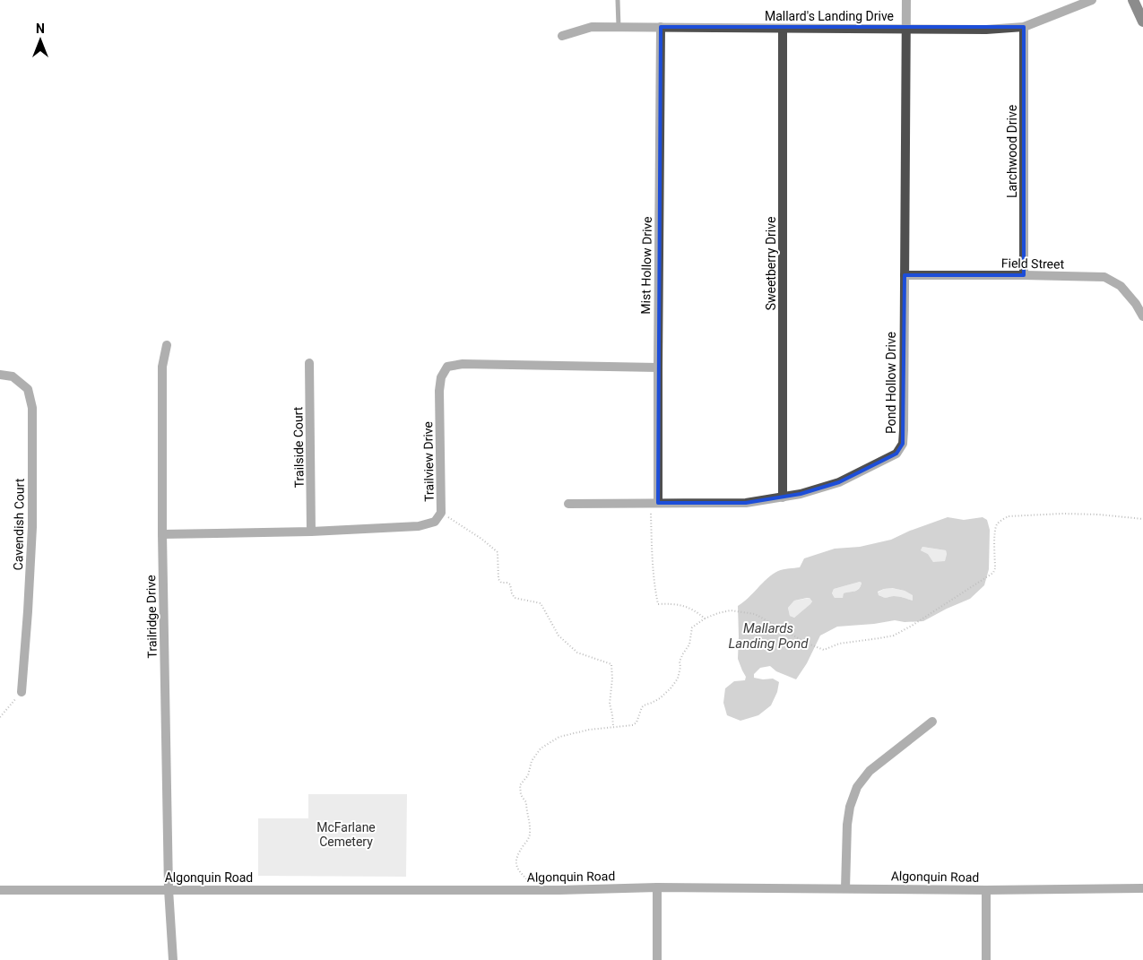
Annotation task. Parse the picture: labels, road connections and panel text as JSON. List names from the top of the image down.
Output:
{
  "streets": {
    "street": [
      "Mallard's Landing Drive",
      "Larchwood Drive",
      "Sweetberry Drive",
      "Field Street",
      "Mist Hollow Drive",
      "Pond Hollow Drive",
      "Trailside Court",
      "Trailview Drive",
      "Cavendish Court",
      "Trailridge Drive",
      "Algonquin Road"
    ]
  },
  "crossings": [
    ["Mallard's Landing Drive", "Larchwood Drive"],
    ["Mallard's Landing Drive", "Sweetberry Drive"],
    ["Mallard's Landing Drive", "Mist Hollow Drive"],
    ["Mallard's Landing Drive", "Pond Hollow Drive"],
    ["Larchwood Drive", "Field Street"],
    ["Sweetberry Drive", "Pond Hollow Drive"],
    ["Field Street", "Pond Hollow Drive"],
    ["Mist Hollow Drive", "Pond Hollow Drive"],
    ["Mist Hollow Drive", "Trailview Drive"],
    ["Trailside Court", "Trailview Drive"],
    ["Trailview Drive", "Trailridge Drive"],
    ["Trailridge Drive", "Algonquin Road"]
  ],
  "water": ["Mallards Landing Pond"],
  "parks": ["McFarlane Cemetery"],
  "north": "top"
}
